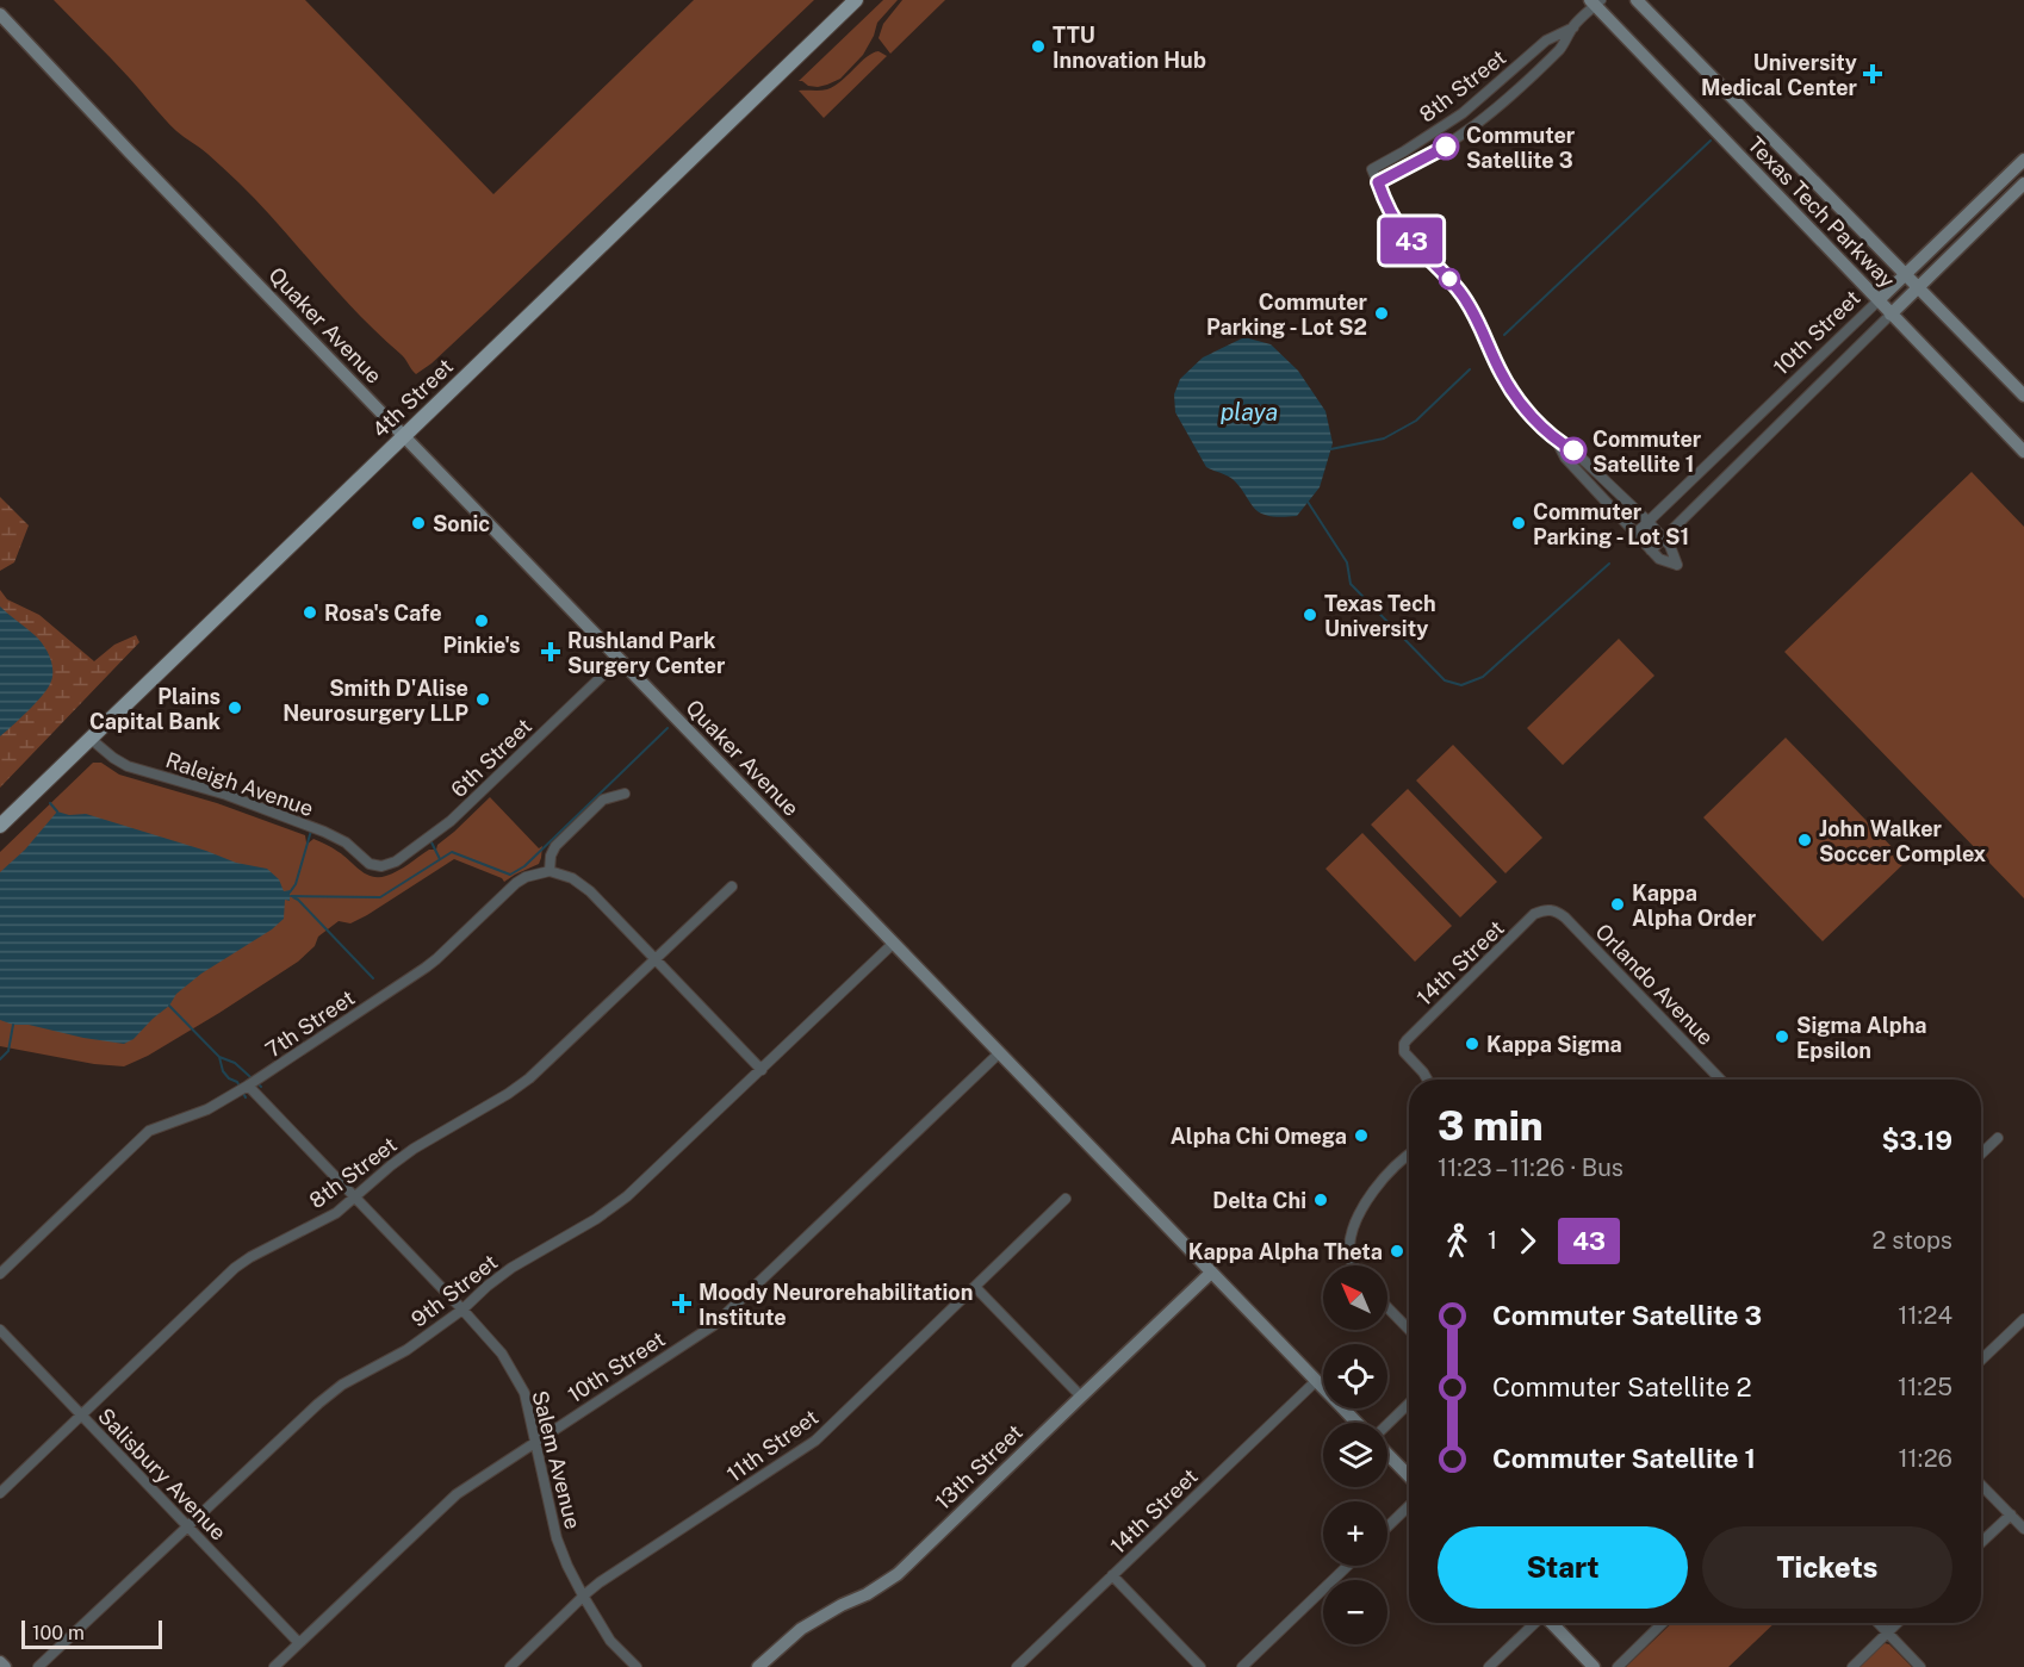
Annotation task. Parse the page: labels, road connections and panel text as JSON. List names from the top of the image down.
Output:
{
  "streets": {
    "main road": [
      "Texas Tech Parkway",
      "Quaker Avenue",
      "10th Street",
      "4th Street",
      "13th Street"
    ],
    "street": [
      "8th Street",
      "6th Street",
      "Raleigh Avenue",
      "14th Street",
      "Orlando Avenue",
      "7th Street",
      "9th Street",
      "11th Street",
      "Salem Avenue",
      "Salisbury Avenue"
    ]
  },
  "crossings": [
    ["8th Street", "Texas Tech Parkway"],
    ["8th Street", "Salem Avenue"],
    ["8th Street", "Salisbury Avenue"],
    ["Texas Tech Parkway", "10th Street"],
    ["Quaker Avenue", "10th Street"],
    ["Quaker Avenue", "4th Street"],
    ["Quaker Avenue", "6th Street"],
    ["Quaker Avenue", "14th Street"],
    ["Quaker Avenue", "9th Street"],
    ["Quaker Avenue", "13th Street"],
    ["10th Street", "Salem Avenue"],
    ["10th Street", "Salisbury Avenue"],
    ["4th Street", "Raleigh Avenue"],
    ["6th Street", "Raleigh Avenue"],
    ["14th Street", "Orlando Avenue"],
    ["7th Street", "Salem Avenue"],
    ["9th Street", "Salem Avenue"],
    ["9th Street", "Salisbury Avenue"],
    ["11th Street", "Salem Avenue"]
  ],
  "water": ["playa"],
  "places": {
    "other": [
      "TTU Innovation Hub",
      "Commuter Satellite 3",
      "Commuter Parking - Lot S2",
      "Commuter Satellite 1",
      "Sonic",
      "Commuter Parking - Lot S1",
      "Rosa's Cafe",
      "Texas Tech University",
      "Pinkie's",
      "Smith D'Alise Neurosurgery LLP",
      "Plains Capital Bank",
      "John Walker Soccer Complex",
      "Kappa Alpha Order",
      "Sigma Alpha Epsilon",
      "Kappa Sigma",
      "Alpha Chi Omega",
      "Delta Chi",
      "Kappa Alpha Theta"
    ],
    "health": ["University Medical Center", "Rushland Park Surgery Center", "Moody Neurorehabilitation Institute"]
  },
  "lines": ["bus line 43"],
  "scale_bar": "100 m",
  "north": "top left",
  "page": {
    "on_map": "43",
    "heading": ["3 min", "11:23 – 11:26 · Bus", "$3.19"],
    "legs": ["1", "43", "2 stops"],
    "map_buttons": ["+", "−"],
    "list": [
      {
        "name": "Commuter Satellite 3",
        "value": "11:24"
      },
      {
        "name": "Commuter Satellite 2",
        "value": "11:25"
      },
      {
        "name": "Commuter Satellite 1",
        "value": "11:26"
      }
    ],
    "buttons": ["Start", "Tickets"],
    "scale": "100 m"
  }
}
